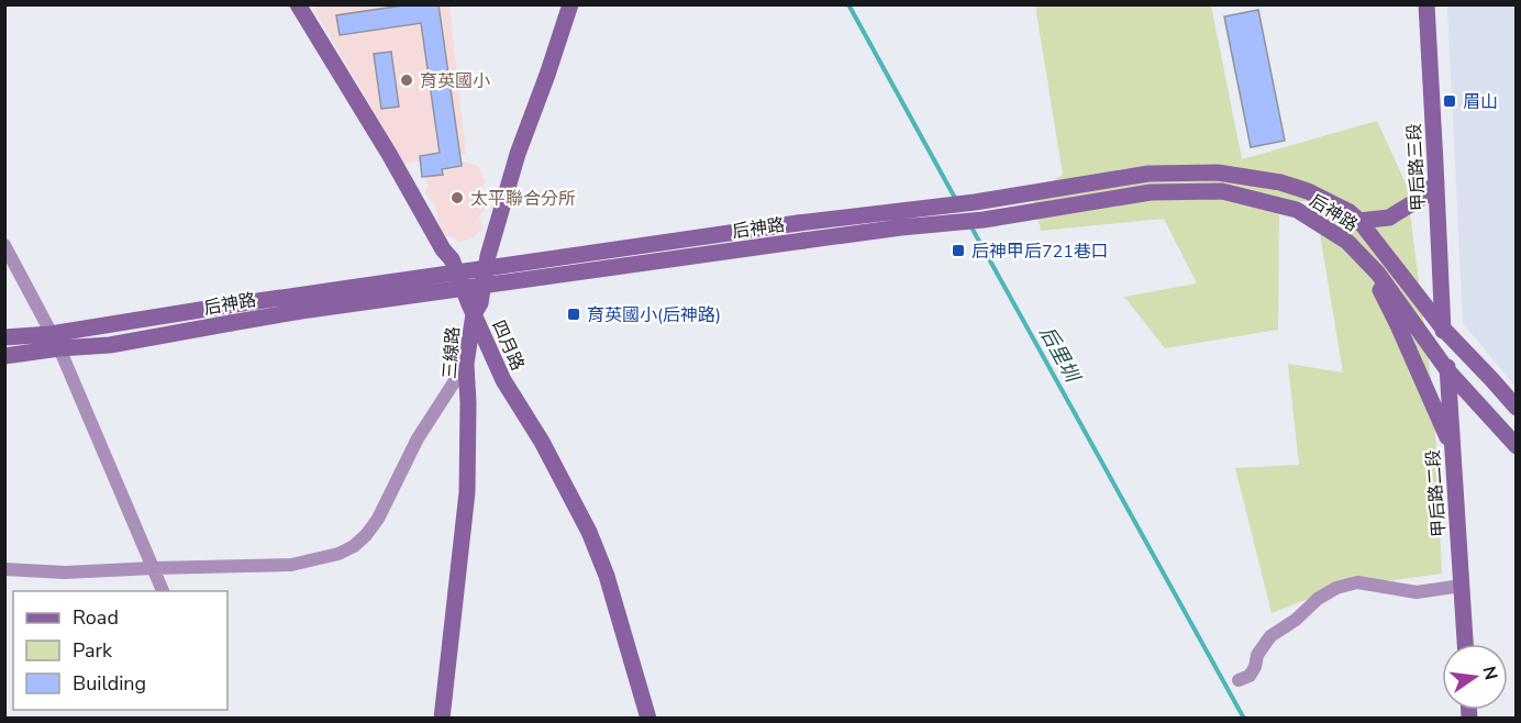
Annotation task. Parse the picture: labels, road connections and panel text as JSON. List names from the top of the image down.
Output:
{
  "streets": {
    "street": [
      "甲后路三段",
      "后神路",
      "四月路",
      "三線路",
      "甲后路二段"
    ]
  },
  "crossings": [
    ["甲后路三段", "后神路"],
    ["甲后路三段", "甲后路二段"],
    ["后神路", "甲后路二段"],
    ["四月路", "三線路"]
  ],
  "water": ["后里圳"],
  "places": {
    "other": ["育英國小", "太平聯合分所"],
    "transit": ["眉山", "后神甲后721巷口", "育英國小(后神路)"]
  },
  "legend": ["Road", "Park", "Building"],
  "north": "right"
}
